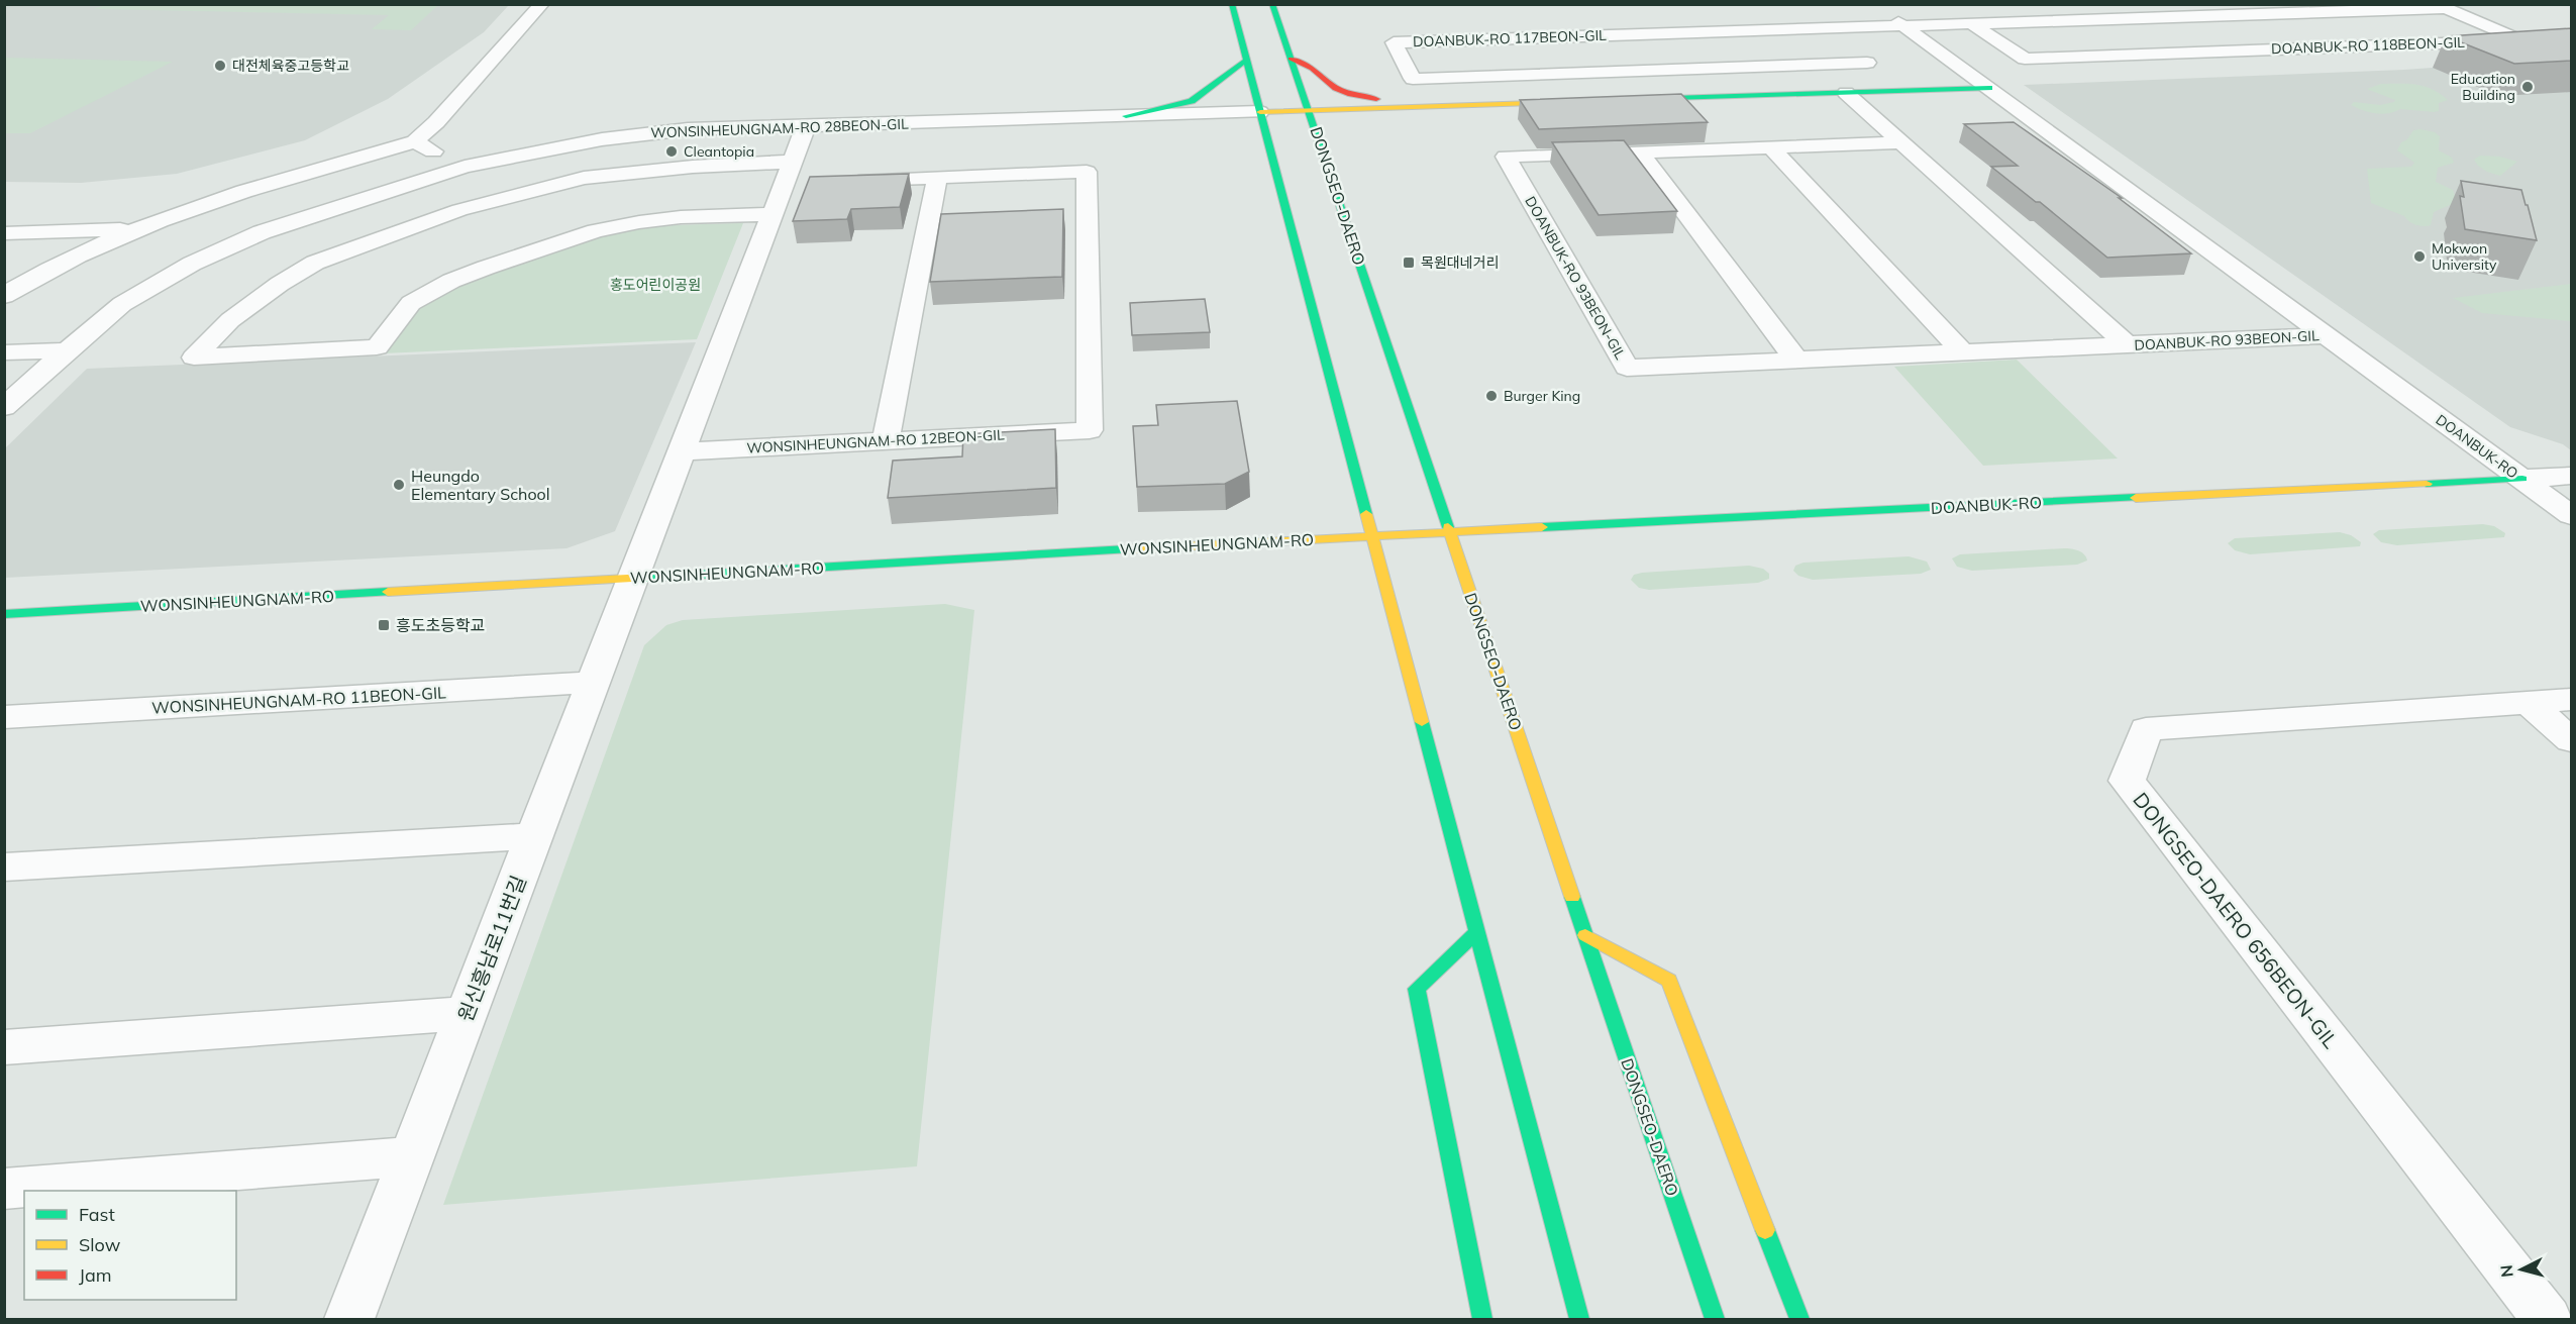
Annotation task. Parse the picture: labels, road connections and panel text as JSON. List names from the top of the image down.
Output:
{
  "streets": {
    "street": [
      "DOANBUK-RO 117BEON-GIL",
      "DOANBUK-RO 118BEON-GIL",
      "WONSINHEUNGNAM-RO 28BEON-GIL",
      "DONGSEO-DAERO",
      "DOANBUK-RO 93BEON-GIL",
      "WONSINHEUNGNAM-RO 12BEON-GIL",
      "DOANBUK-RO",
      "WONSINHEUNGNAM-RO",
      "WONSINHEUNGNAM-RO 11BEON-GIL",
      "DONGSEO-DAERO 656BEON-GIL",
      "원신흥남로11번길"
    ]
  },
  "crossings": [
    ["DOANBUK-RO 117BEON-GIL", "DOANBUK-RO 118BEON-GIL"],
    ["DOANBUK-RO 117BEON-GIL", "DOANBUK-RO"],
    ["DOANBUK-RO 118BEON-GIL", "DOANBUK-RO"],
    ["DONGSEO-DAERO", "DOANBUK-RO"],
    ["DONGSEO-DAERO", "WONSINHEUNGNAM-RO"],
    ["DOANBUK-RO 93BEON-GIL", "DOANBUK-RO"],
    ["DOANBUK-RO", "WONSINHEUNGNAM-RO"],
    ["WONSINHEUNGNAM-RO", "원신흥남로11번길"],
    ["WONSINHEUNGNAM-RO 11BEON-GIL", "원신흥남로11번길"]
  ],
  "parks": ["홍도어린이공원"],
  "places": {
    "other": [
      "대전체육중고등학교",
      "Education Building",
      "Cleantopia",
      "Mokwon University",
      "Burger King",
      "Heungdo Elementary School"
    ],
    "transit": ["목원대네거리", "흥도초등학교"]
  },
  "legend": ["Fast", "Slow", "Jam"],
  "north": "left"
}
